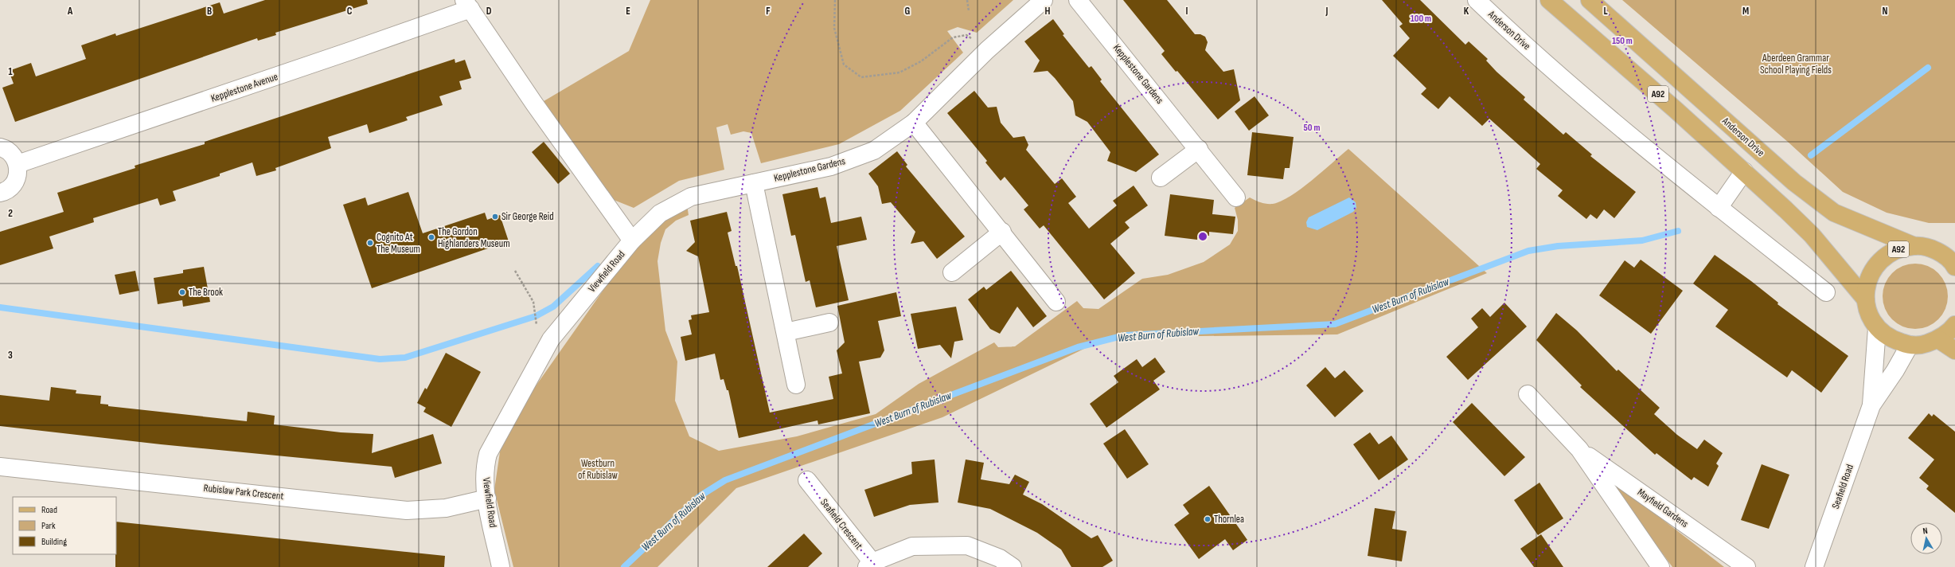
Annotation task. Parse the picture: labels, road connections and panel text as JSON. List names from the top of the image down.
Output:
{
  "streets": {
    "main road": ["Anderson Drive", "A92"],
    "street": [
      "Kepplestone Gardens",
      "Kepplestone Avenue",
      "Viewfield Road",
      "Seafield Road",
      "Rubislaw Park Crescent",
      "Mayfield Gardens",
      "Seafield Crescent"
    ]
  },
  "crossings": [
    ["Anderson Drive", "A92"],
    ["Kepplestone Gardens", "Viewfield Road"],
    ["Kepplestone Avenue", "Viewfield Road"],
    ["A92", "Seafield Road"],
    ["Viewfield Road", "Rubislaw Park Crescent"]
  ],
  "water": ["West Burn of Rubislaw"],
  "parks": ["Aberdeen Grammar School Playing Fields", "Westburn of Rubislaw"],
  "places": [
    "Sir George Reid",
    "The Gordon Highlanders Museum",
    "Cognito At The Museum",
    "The Brook",
    "Thornlea"
  ],
  "legend": ["Road", "Park", "Building"],
  "north": "top",
  "grid": {
    "columns": [
      "A",
      "B",
      "C",
      "D",
      "E",
      "F",
      "G",
      "H",
      "I",
      "J",
      "K",
      "L",
      "M",
      "N"
    ],
    "rows": ["1", "2", "3"]
  },
  "rings": ["100 m", "150 m", "50 m"]
}
